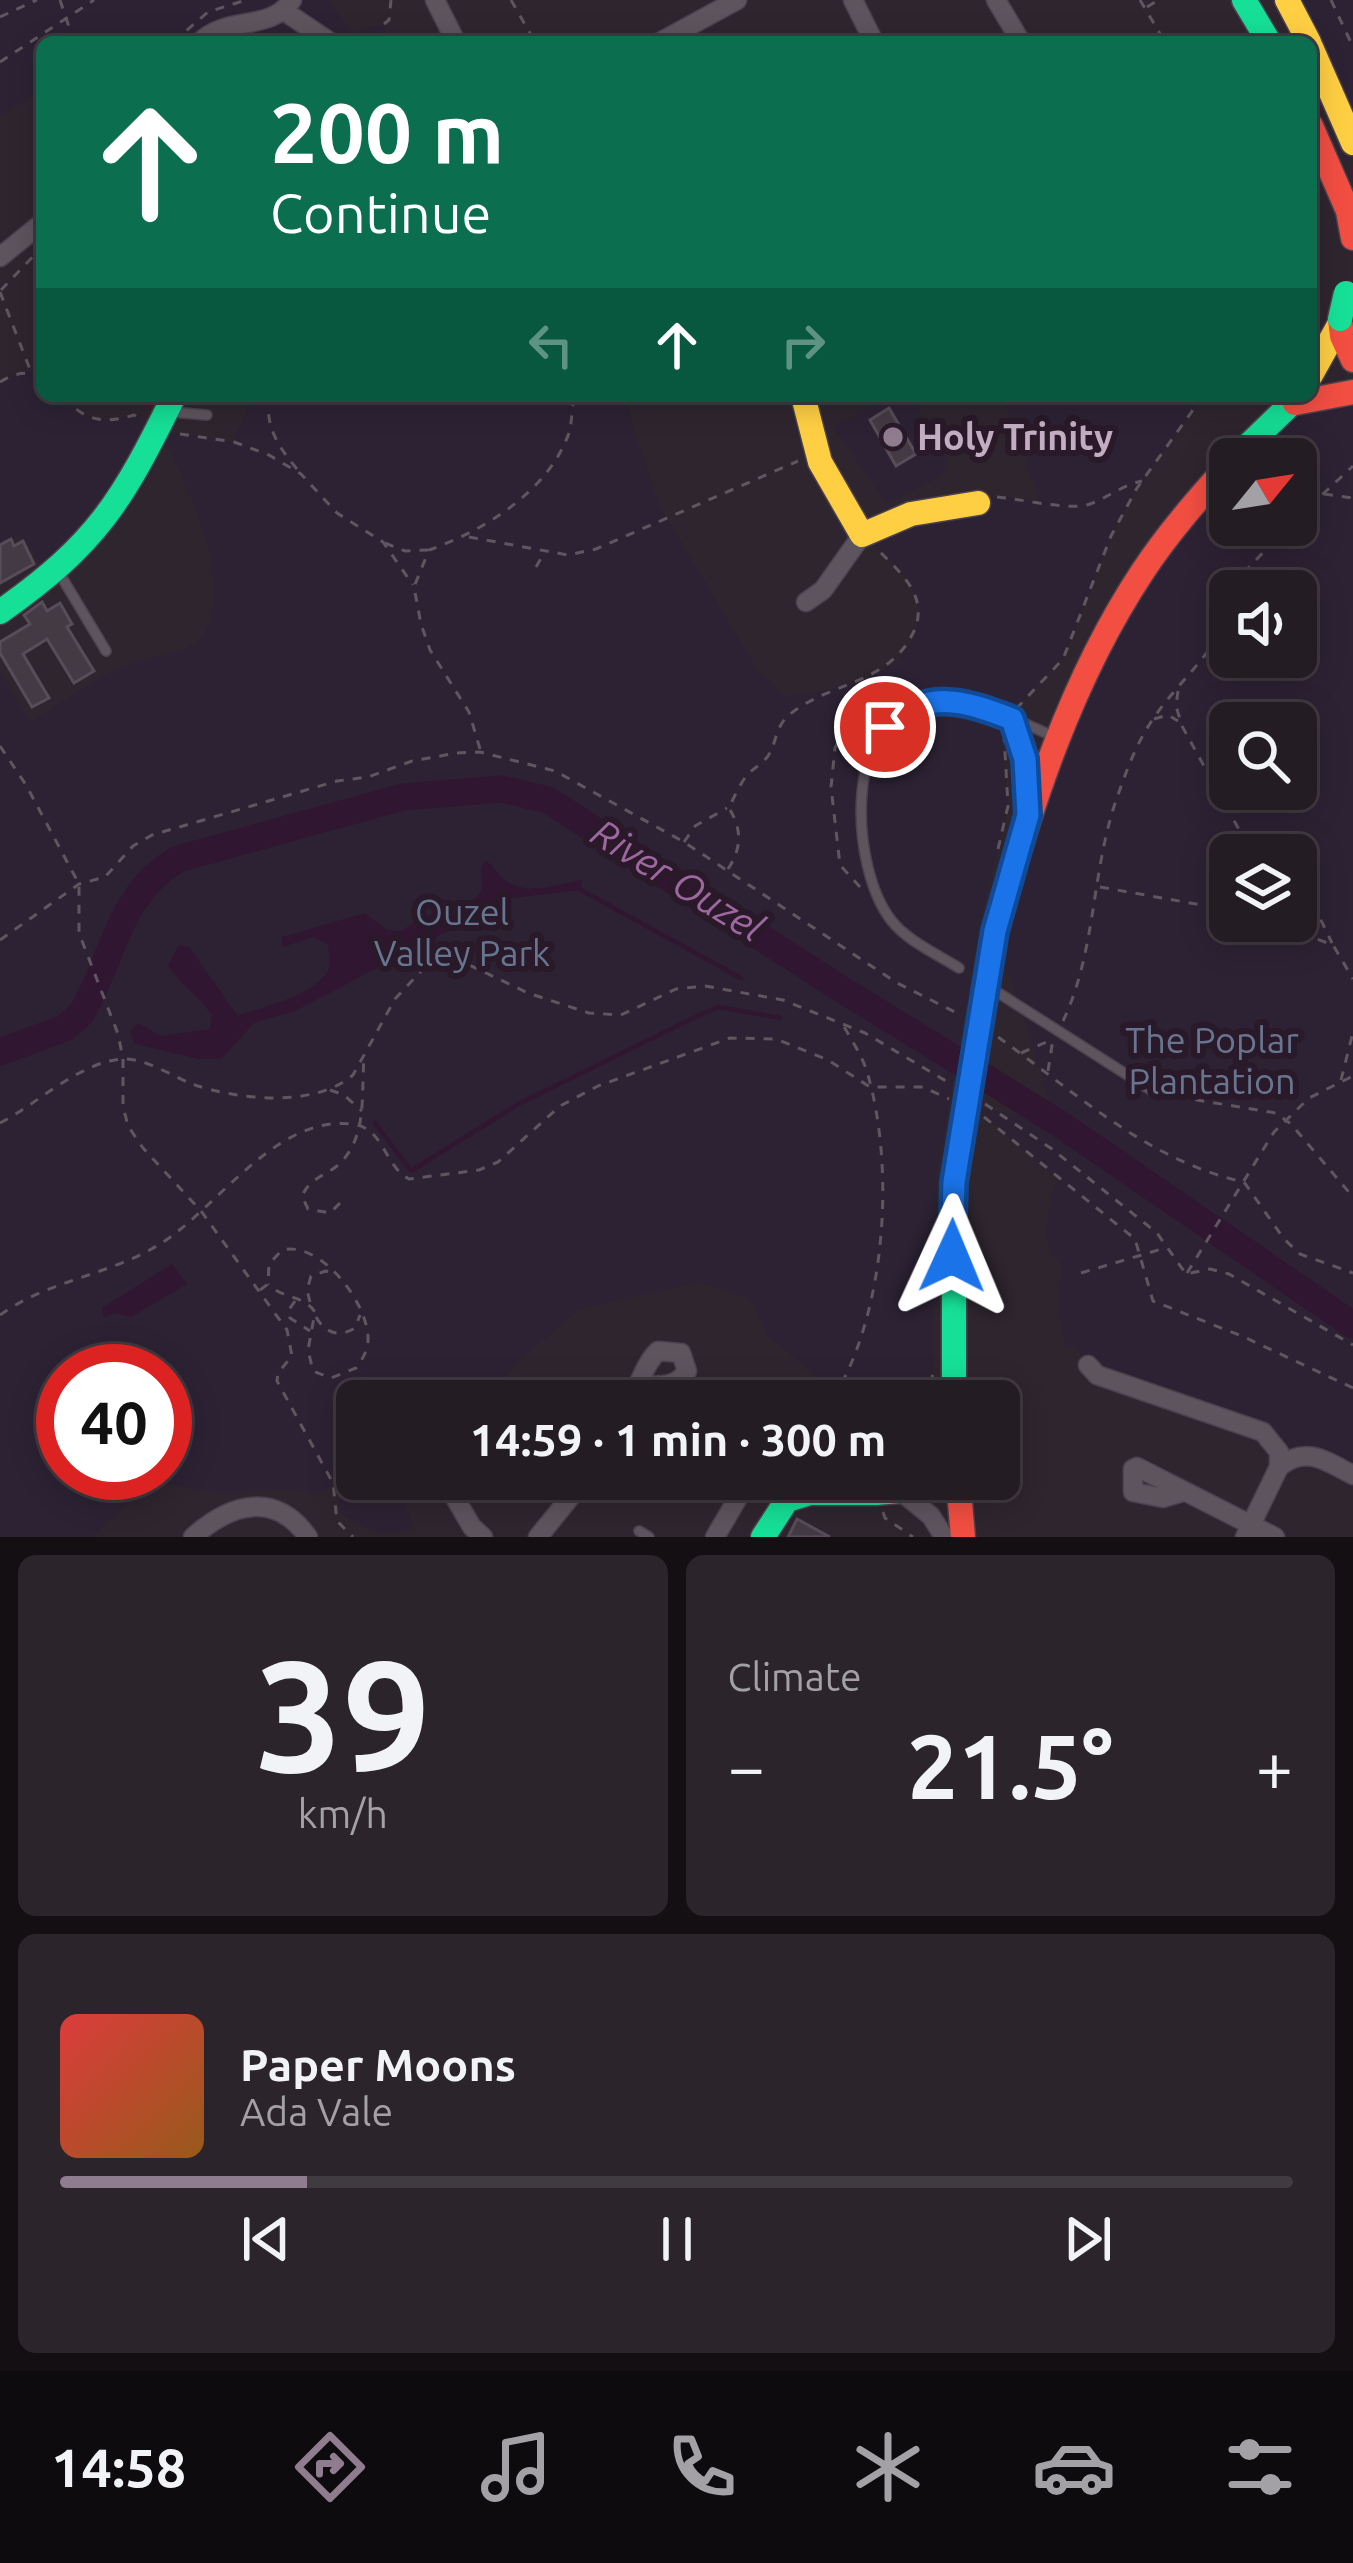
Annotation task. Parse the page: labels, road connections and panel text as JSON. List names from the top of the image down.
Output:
{
  "water": ["River Ouzel"],
  "parks": ["Ouzel Valley Park", "The Poplar Plantation"],
  "places": ["Holy Trinity"],
  "north": "top right",
  "page": {
    "turn": ["200 m", "Continue"],
    "limit": "40",
    "trip": "14:59 · 1 min · 300 m",
    "tile": [
      ["39", "km/h"],
      "Climate"
    ],
    "heat": ["−", "21.5°", "+"],
    "song": ["Paper Moons", "Ada Vale"],
    "tabs": "14:58"
  }
}
